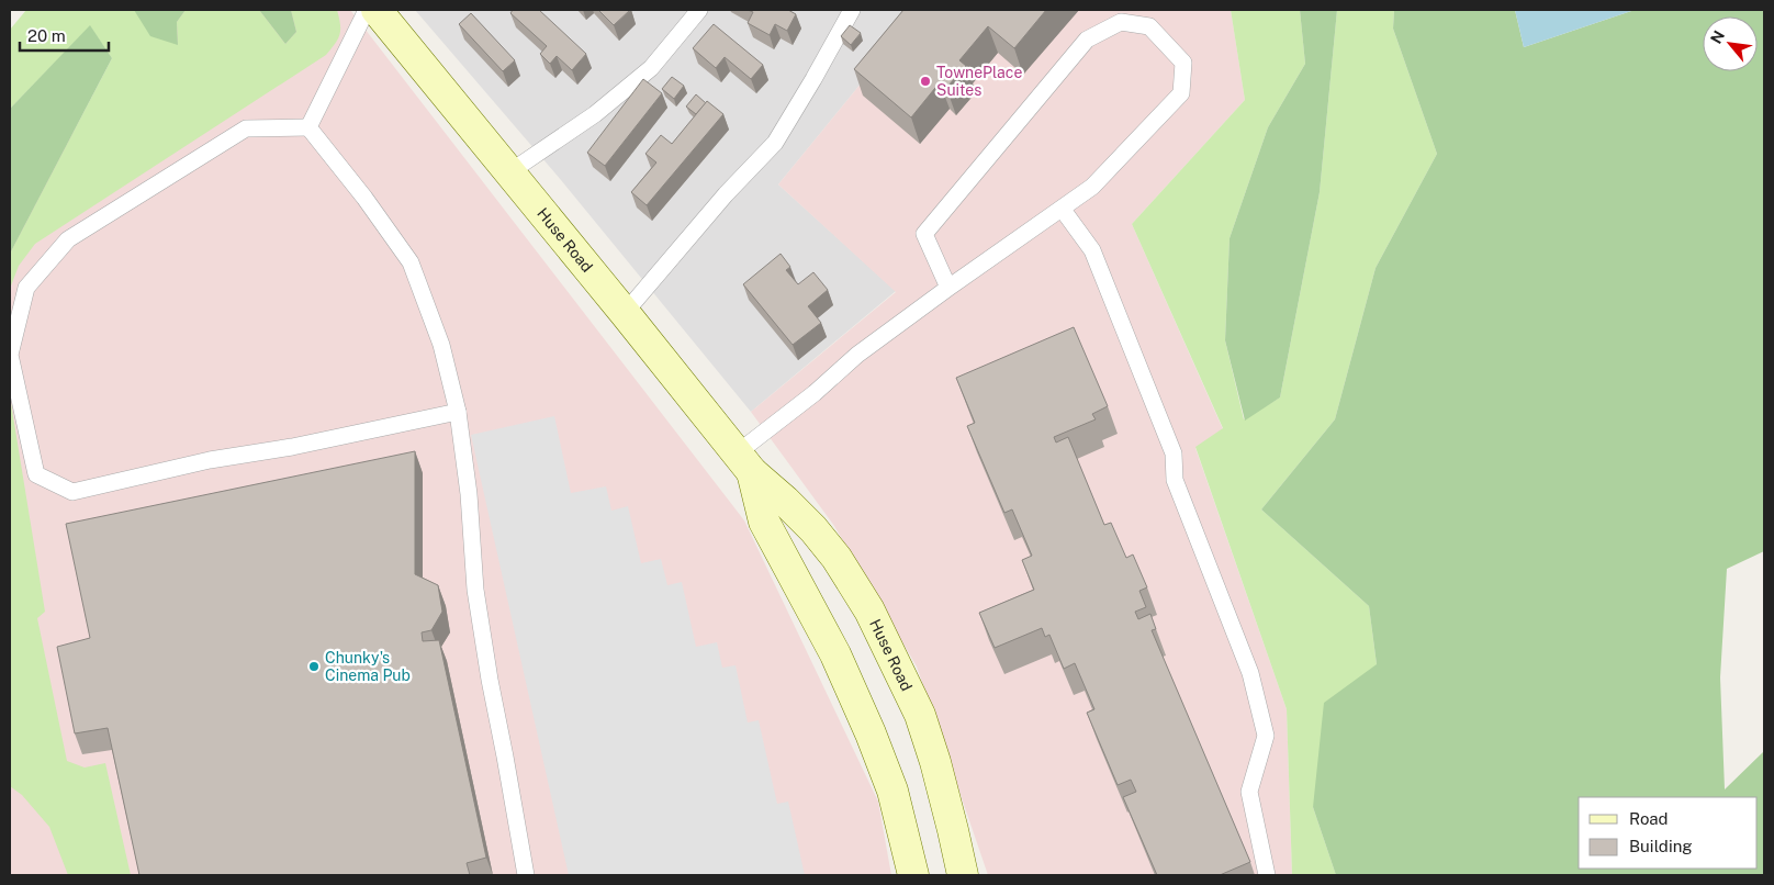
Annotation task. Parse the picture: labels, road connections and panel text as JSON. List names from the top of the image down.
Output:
{
  "streets": {
    "street": ["Huse Road"]
  },
  "places": ["TownePlace Suites", "Chunky's Cinema Pub"],
  "legend": ["Road", "Building"],
  "scale_bar": "20 m",
  "north": "top left"
}
